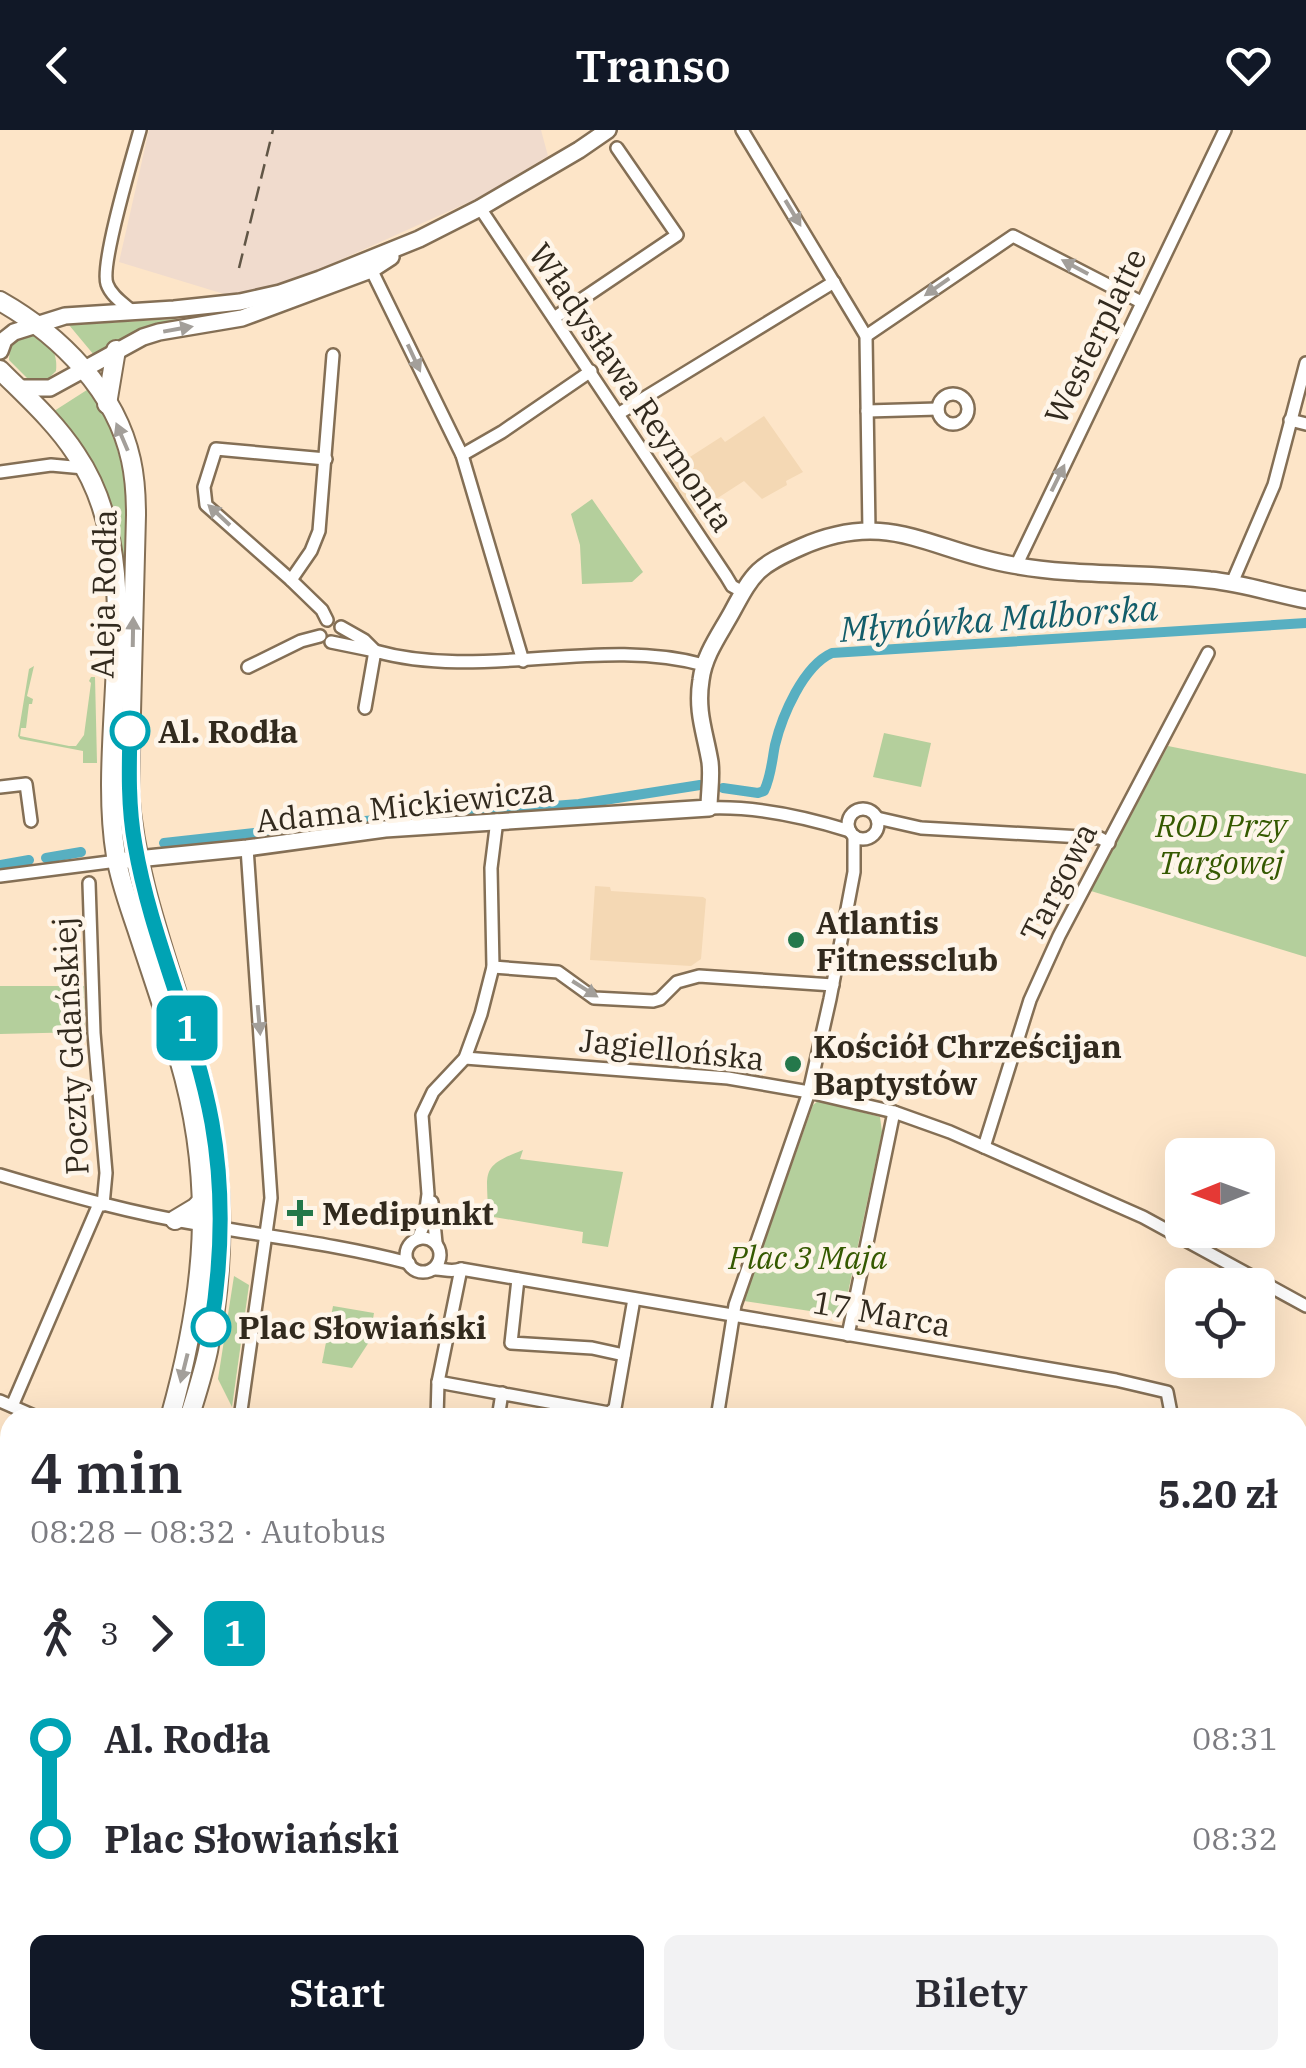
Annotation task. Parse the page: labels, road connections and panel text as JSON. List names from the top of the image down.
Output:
{
  "streets": {
    "main road": ["Aleja Rodła"],
    "street": [
      "Westerplatte",
      "Władysława Reymonta",
      "Adama Mickiewicza",
      "Targowa",
      "Poczty Gdańskiej",
      "Jagiellońska",
      "17 Marca"
    ]
  },
  "crossings": [
    ["Aleja Rodła", "Adama Mickiewicza"],
    ["Targowa", "Jagiellońska"]
  ],
  "one_way": ["Westerplatte"],
  "water": ["Młynówka Malborska"],
  "parks": ["ROD Przy Targowej", "Plac 3 Maja"],
  "places": {
    "other": [
      "Al. Rodła",
      "Atlantis Fitnessclub",
      "Kościół Chrześcijan Baptystów",
      "Plac Słowiański"
    ],
    "health": ["Medipunkt"]
  },
  "lines": ["bus line 1"],
  "north": "left",
  "page": {
    "header": "Transo",
    "on_map": "1",
    "heading": ["4 min", "08:28 – 08:32 · Autobus", "5.20 zł"],
    "legs": ["3", "1"],
    "list": [
      {
        "name": "Al. Rodła",
        "value": "08:31"
      },
      {
        "name": "Plac Słowiański",
        "value": "08:32"
      }
    ],
    "buttons": ["Start", "Bilety"]
  }
}
